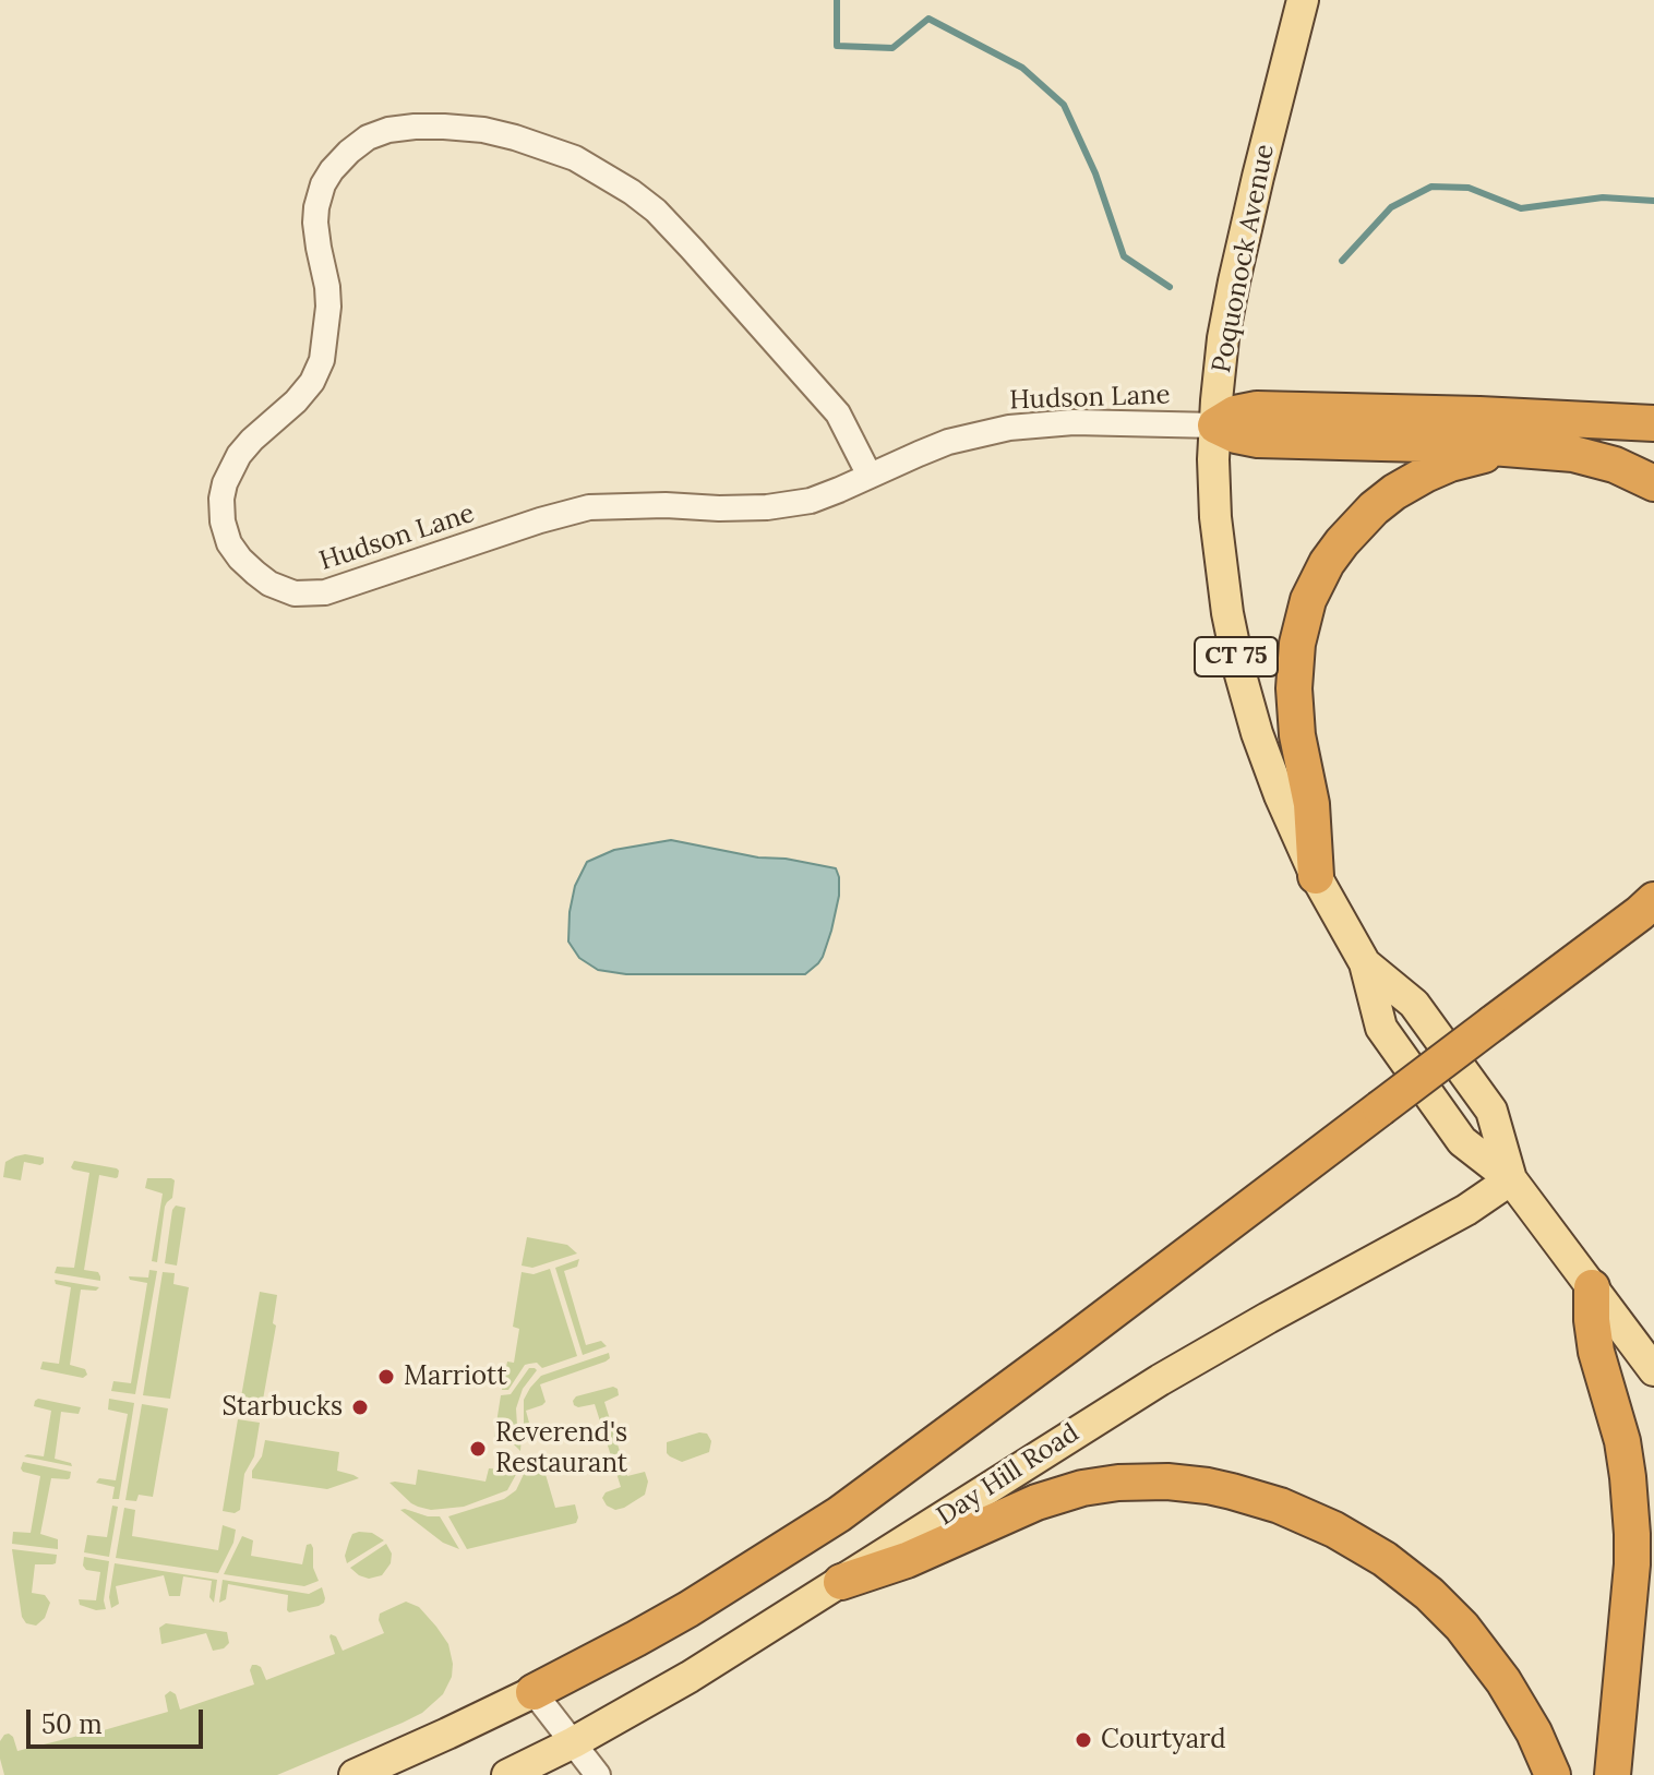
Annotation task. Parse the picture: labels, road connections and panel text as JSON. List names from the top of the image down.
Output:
{
  "streets": {
    "main road": ["Poquonock Avenue", "CT 75", "Day Hill Road"],
    "street": ["Hudson Lane"]
  },
  "crossings": [
    ["Poquonock Avenue", "Hudson Lane"],
    ["Poquonock Avenue", "Day Hill Road"]
  ],
  "places": [
    "Marriott",
    "Starbucks",
    "Reverend's Restaurant",
    "Courtyard"
  ],
  "scale_bar": "50 m"
}
